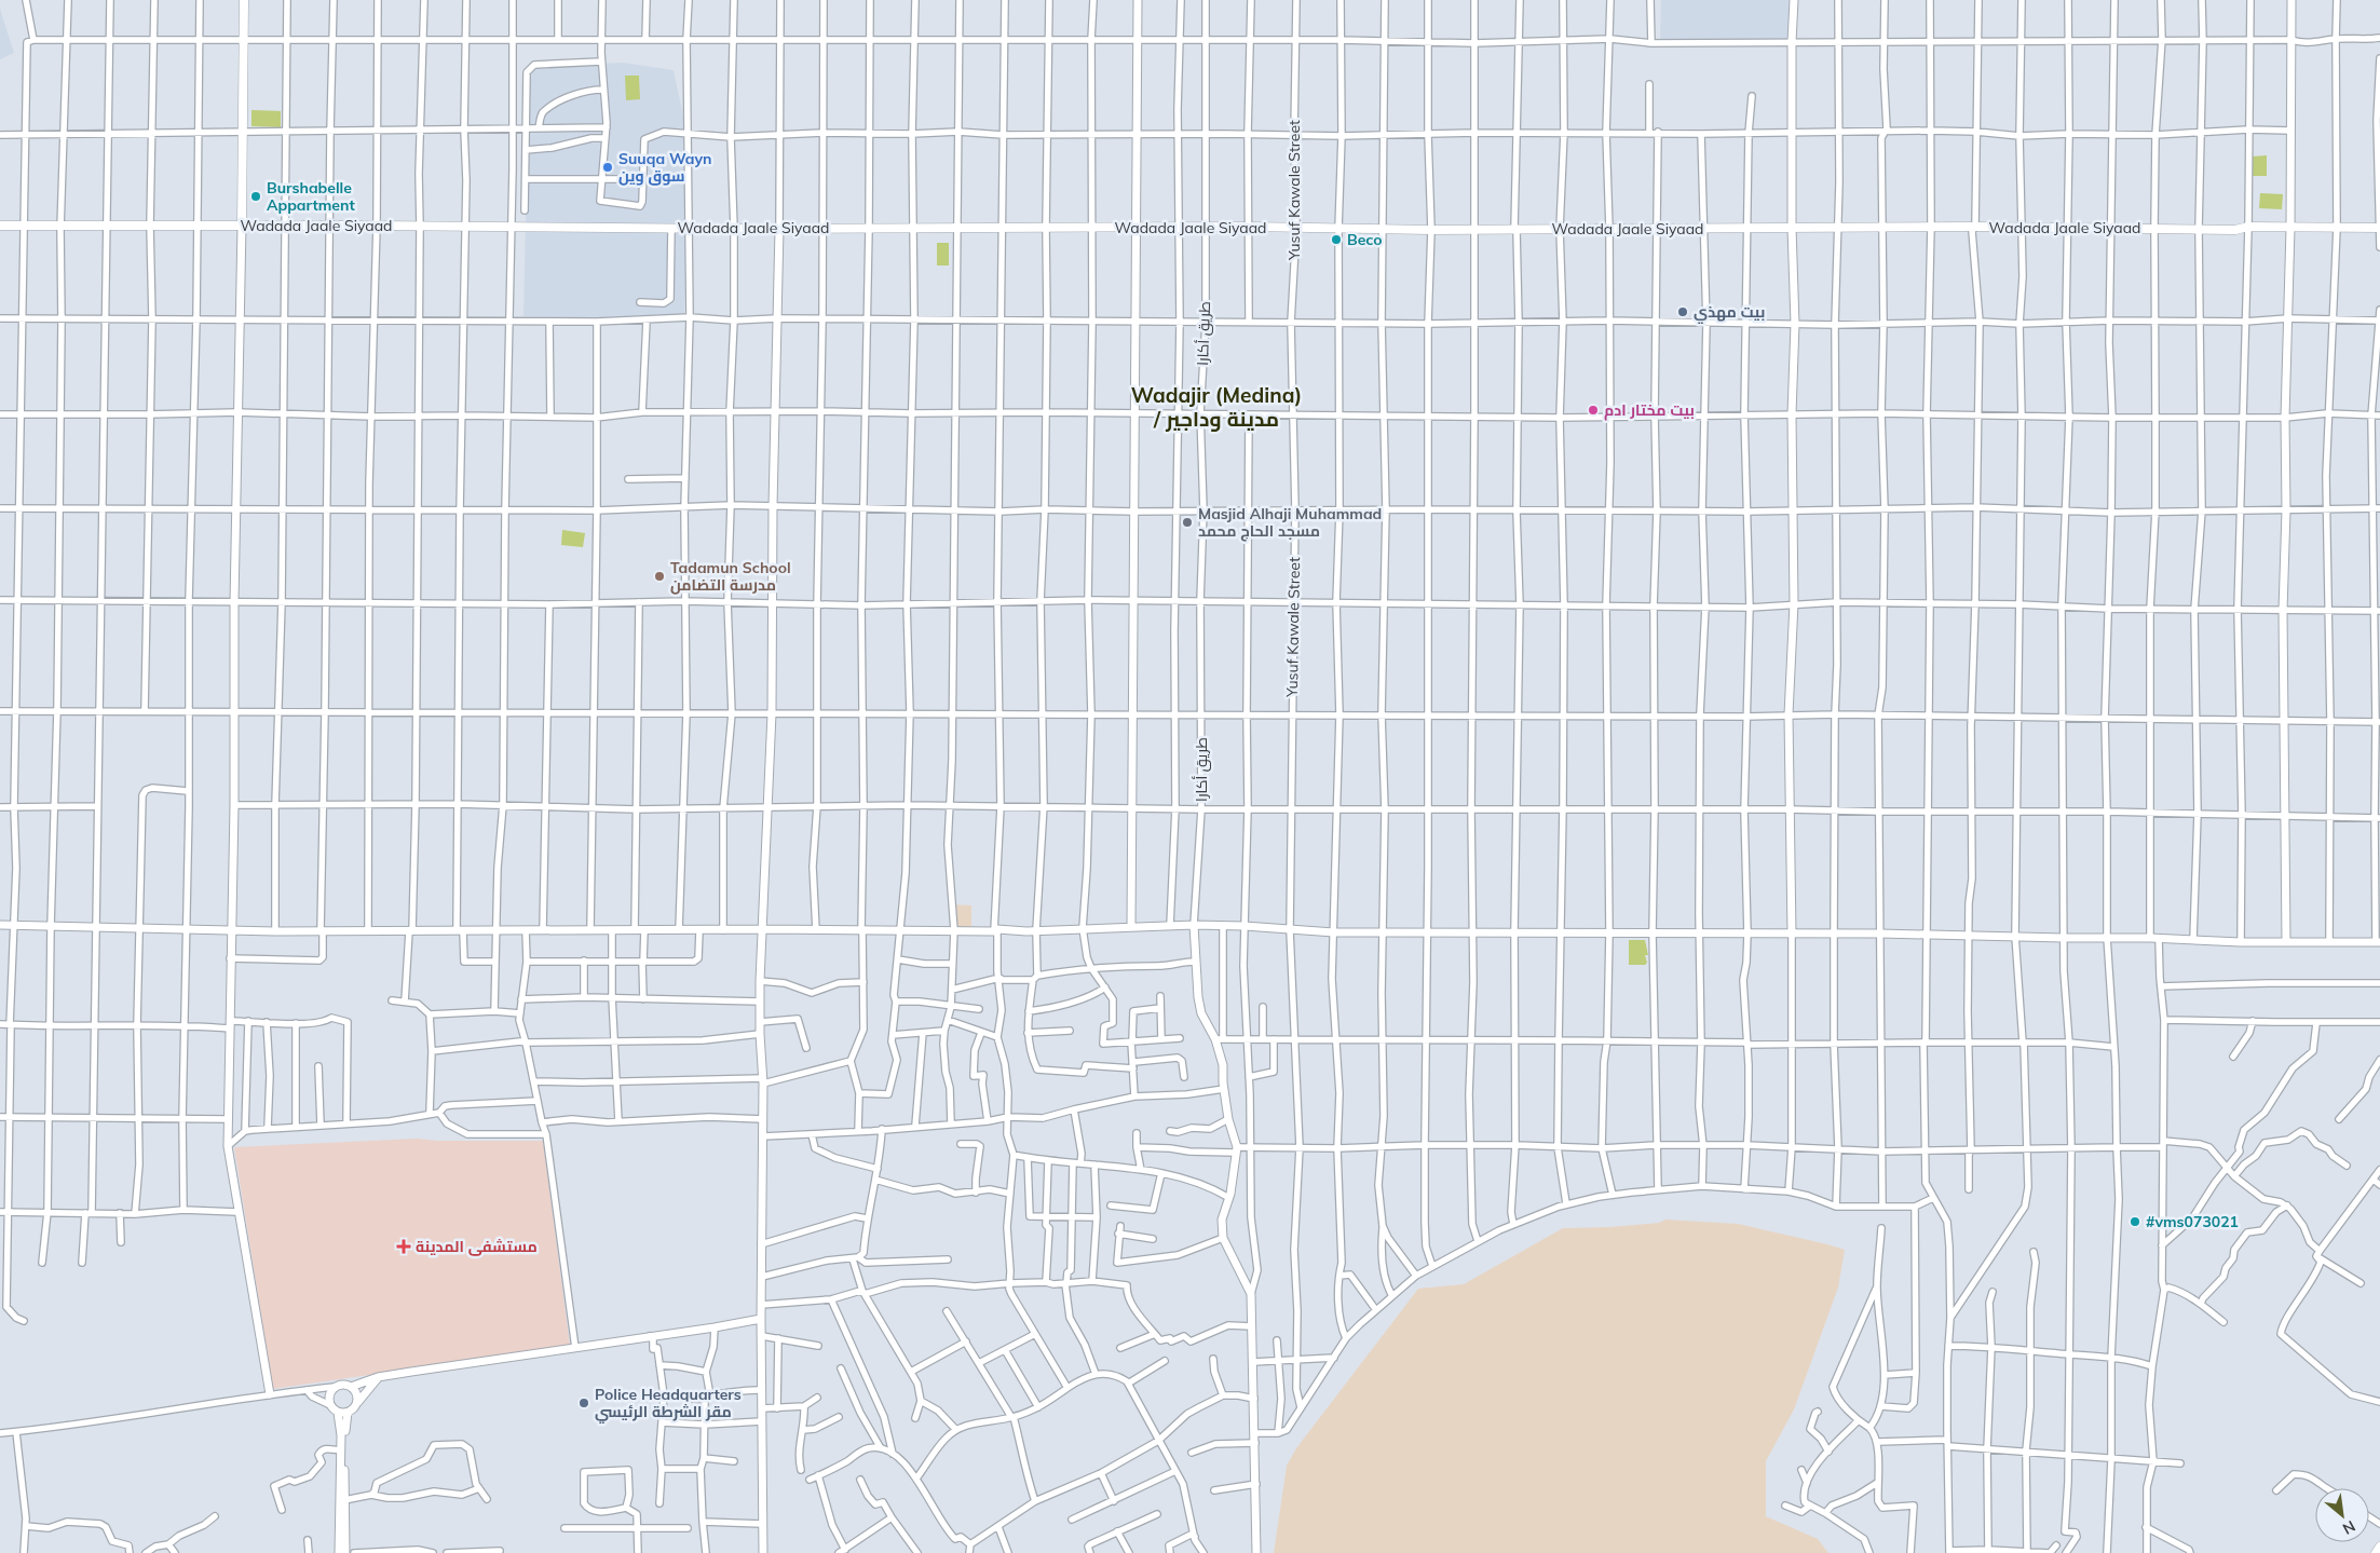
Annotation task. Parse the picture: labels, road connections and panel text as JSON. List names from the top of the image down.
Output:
{
  "streets": {
    "main road": ["Wadada Jaale Siyaad"],
    "street": ["Yusuf Kawale Street", "طريق أكارا"]
  },
  "crossings": [
    ["Yusuf Kawale Street", "Wadada Jaale Siyaad"],
    ["Wadada Jaale Siyaad", "طريق أكارا"]
  ],
  "districts": ["Wadajir (Medina) / مدينة وداجير"],
  "places": {
    "other": [
      "Suuqa Wayn سوق وين",
      "Burshabelle Appartment",
      "Beco",
      "بيت مهذي",
      "بيت مختار ادم",
      "Masjid Alhaji Muhammad مسجد الحاج محمد",
      "Tadamun School مدرسة التضامن",
      "#vms073021",
      "Police Headquarters مقر الشرطة الرئيسي"
    ],
    "health": ["مستشفى المدينة"]
  },
  "north": "bottom right"
}
